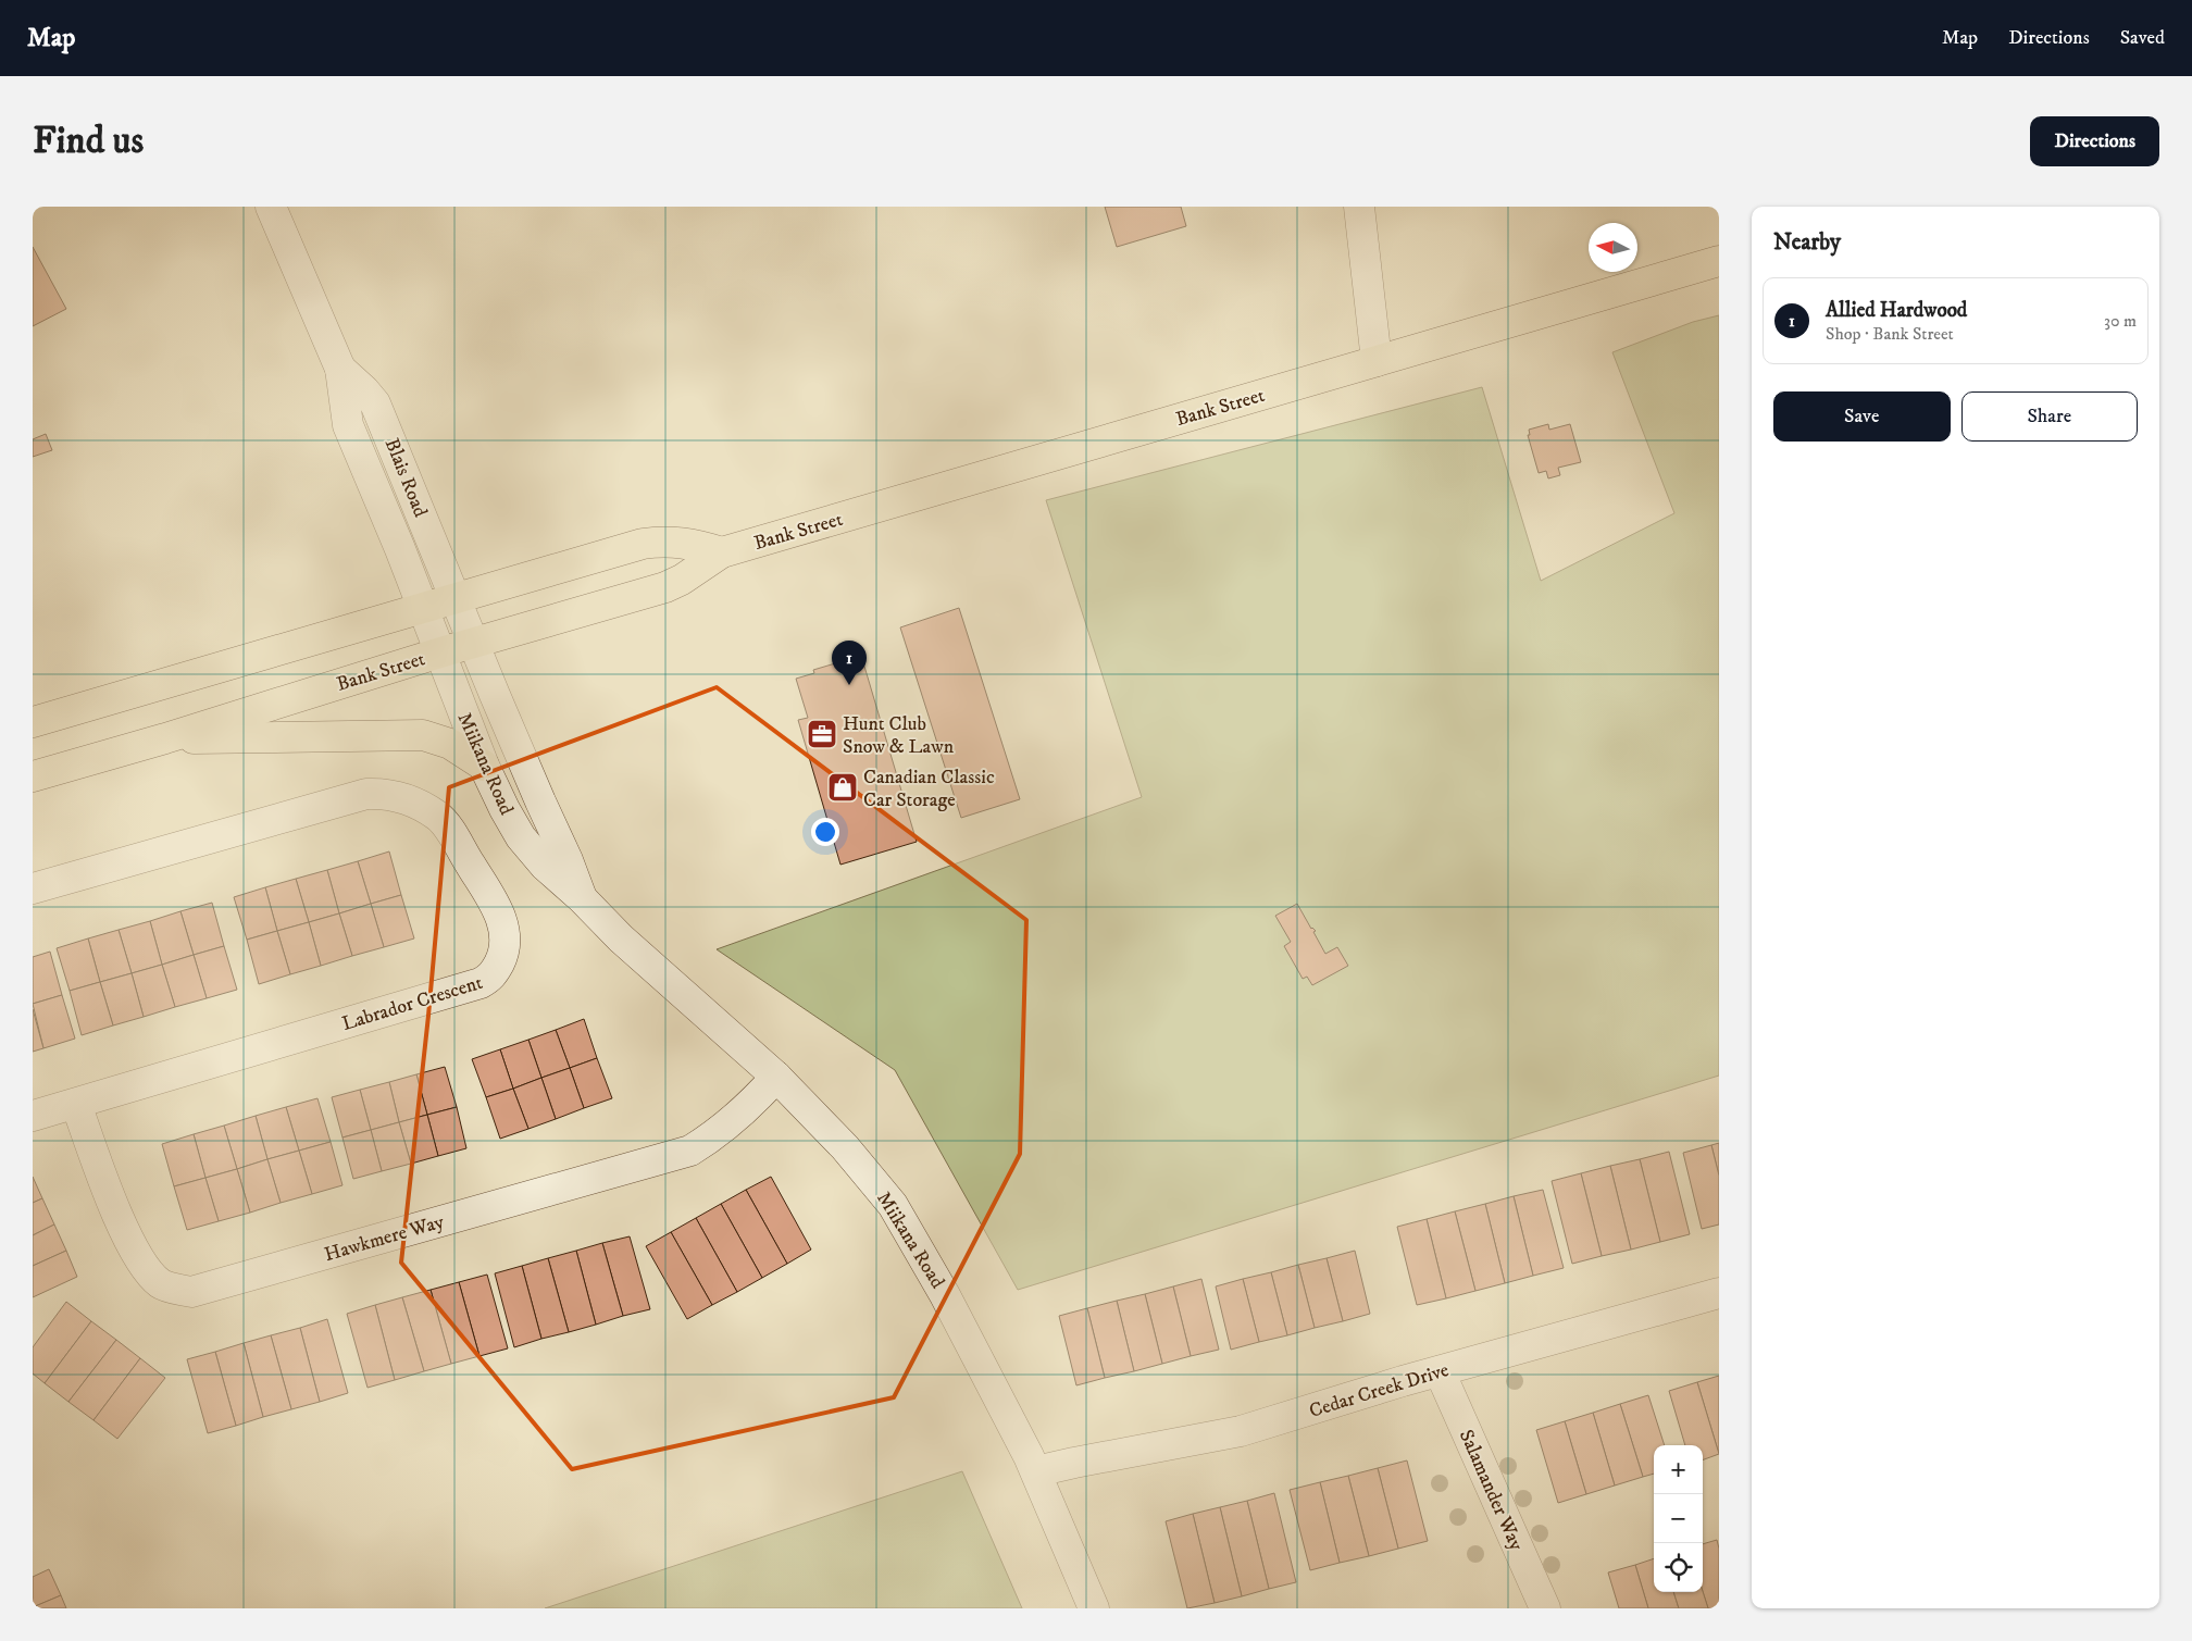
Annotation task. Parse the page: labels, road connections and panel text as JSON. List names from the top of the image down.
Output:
{
  "streets": {
    "main road": ["Bank Street"],
    "street": [
      "Blais Road",
      "Miikana Road",
      "Labrador Crescent",
      "Hawkmere Way",
      "Cedar Creek Drive",
      "Salamander Way"
    ]
  },
  "crossings": [
    ["Bank Street", "Miikana Road"],
    ["Blais Road", "Miikana Road"],
    ["Miikana Road", "Hawkmere Way"],
    ["Miikana Road", "Cedar Creek Drive"],
    ["Labrador Crescent", "Hawkmere Way"],
    ["Cedar Creek Drive", "Salamander Way"]
  ],
  "places": {
    "office": ["Hunt Club Snow & Lawn"],
    "shop": ["Canadian Classic Car Storage"]
  },
  "north": "left",
  "page": {
    "header": "Map",
    "nav": ["Map", "Directions", "Saved"],
    "buttons": [
      "Directions",
      ["Save", "Share"]
    ],
    "title": "Find us",
    "heading": "Nearby",
    "list": [
      {
        "mark": "1",
        "name": "Allied Hardwood",
        "note": "Shop · Bank Street",
        "value": "30 m"
      }
    ],
    "pins": "1",
    "map_buttons": ["+", "−"]
  }
}
